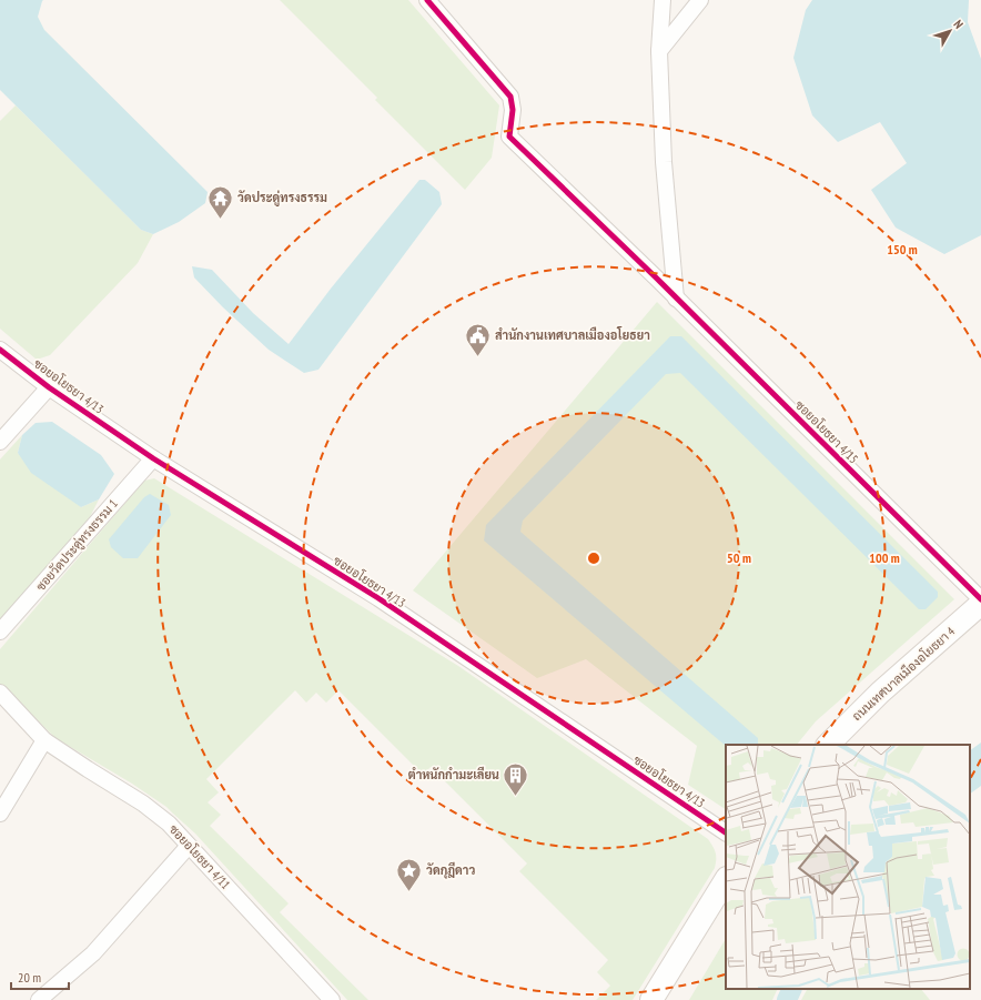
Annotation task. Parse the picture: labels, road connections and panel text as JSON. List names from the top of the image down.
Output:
{
  "streets": {
    "street": [
      "ซอยอโยธยา 4/13",
      "ซอยอโยธยา 4/15",
      "ซอยวัดประดู่ทรงธรรม 1",
      "ถนนเทศบาลเมืองอโยธยา 4",
      "ซอยอโยธยา 4/11"
    ]
  },
  "crossings": [
    ["ซอยอโยธยา 4/13", "ซอยวัดประดู่ทรงธรรม 1"]
  ],
  "places": {
    "temple": ["วัดประดู่ทรงธรรม"],
    "public building": ["สำนักงานเทศบาลเมืองอโยธยา"],
    "building": ["ตำหนักกำมะเลียน"],
    "place": ["วัดกุฎีดาว"]
  },
  "scale_bar": "20 m",
  "north": "top right",
  "rings": ["150 m", "50 m", "100 m"]
}
